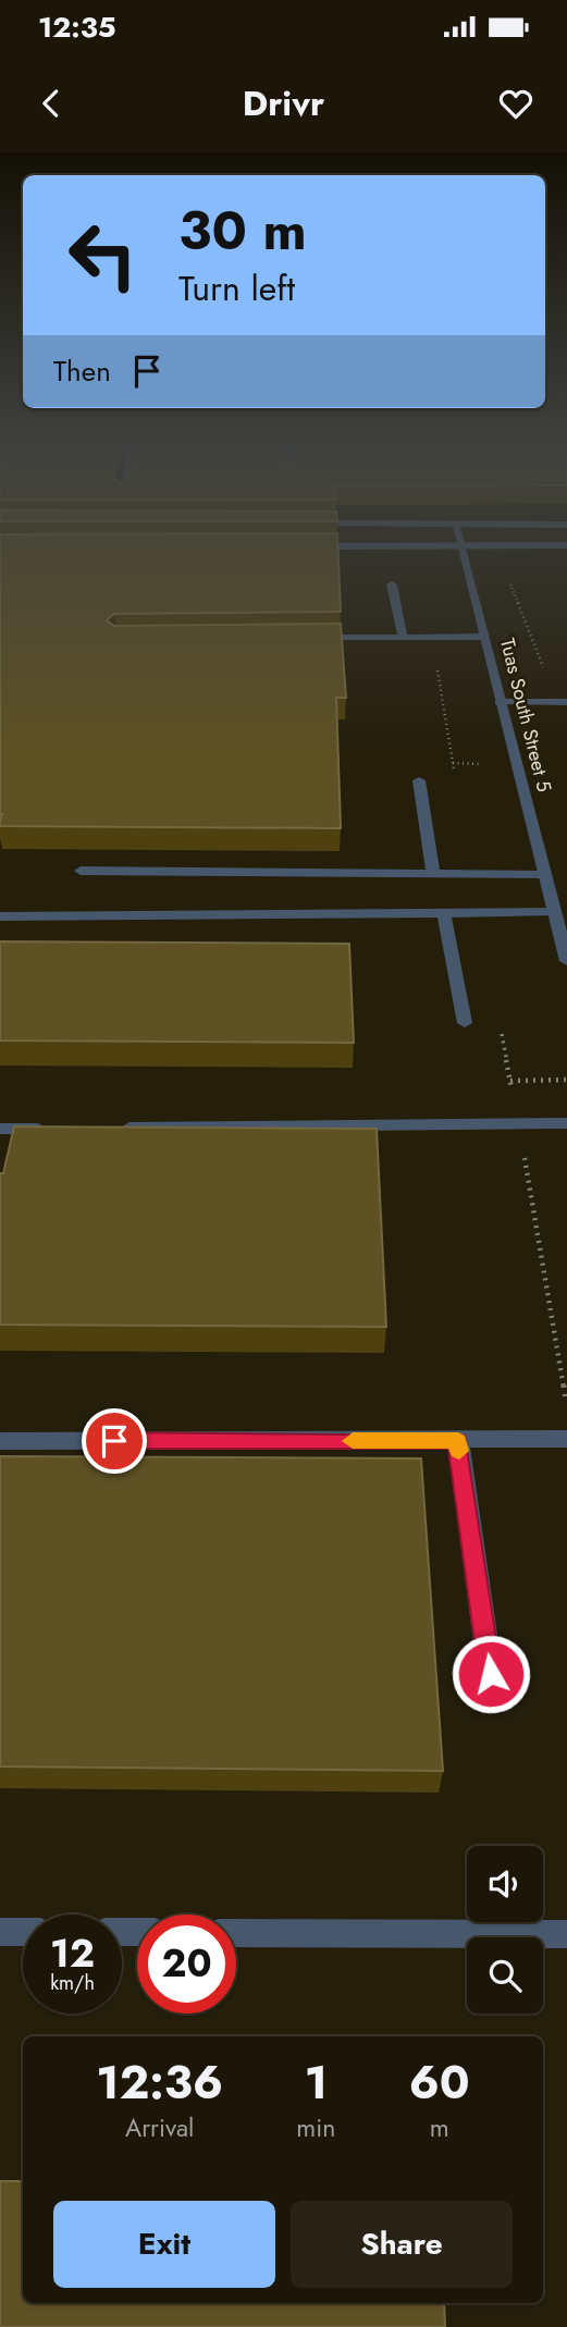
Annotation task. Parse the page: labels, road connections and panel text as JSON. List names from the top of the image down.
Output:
{
  "streets": {
    "street": ["Tuas South Street 5"]
  },
  "page": {
    "status": "12:35",
    "header": "Drivr",
    "turn": ["30 m", "Turn left"],
    "then": "Then",
    "speed": "12 km/h",
    "limit": "20",
    "eta": [
      "12:36",
      "Arrival",
      "1",
      "min",
      "60",
      "m"
    ],
    "buttons": ["Exit", "Share"]
  }
}
